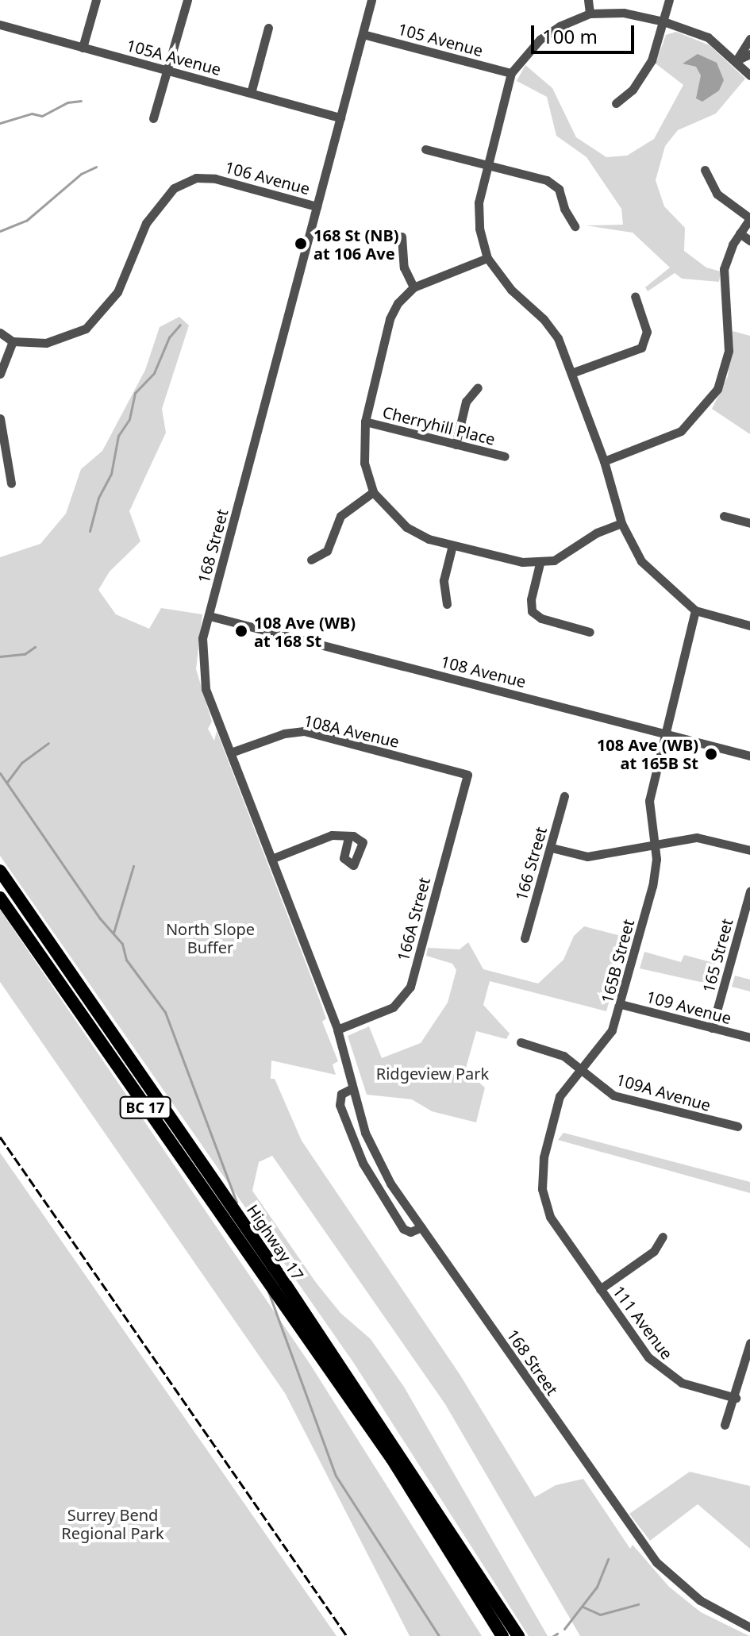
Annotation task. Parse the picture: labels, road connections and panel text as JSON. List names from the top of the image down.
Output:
{
  "streets": {
    "highway": ["BC 17", "Highway 17"],
    "street": [
      "105 Avenue",
      "105A Avenue",
      "106 Avenue",
      "Cherryhill Place",
      "168 Street",
      "108 Avenue",
      "108A Avenue",
      "166 Street",
      "166A Street",
      "165 Street",
      "165B Street",
      "109 Avenue",
      "109A Avenue",
      "111 Avenue"
    ]
  },
  "crossings": [
    ["105 Avenue", "168 Street"],
    ["105A Avenue", "168 Street"],
    ["106 Avenue", "168 Street"],
    ["168 Street", "108 Avenue"],
    ["168 Street", "108A Avenue"],
    ["168 Street", "166A Street"],
    ["108 Avenue", "165B Street"],
    ["108A Avenue", "166A Street"],
    ["165 Street", "109 Avenue"],
    ["165B Street", "109 Avenue"],
    ["165B Street", "109A Avenue"],
    ["165B Street", "111 Avenue"]
  ],
  "parks": ["North Slope Buffer", "Ridgeview Park", "Surrey Bend Regional Park"],
  "places": ["168 St (NB) at 106 Ave", "108 Ave (WB) at 168 St", "108 Ave (WB) at 165B St"],
  "scale_bar": "100 m"
}
